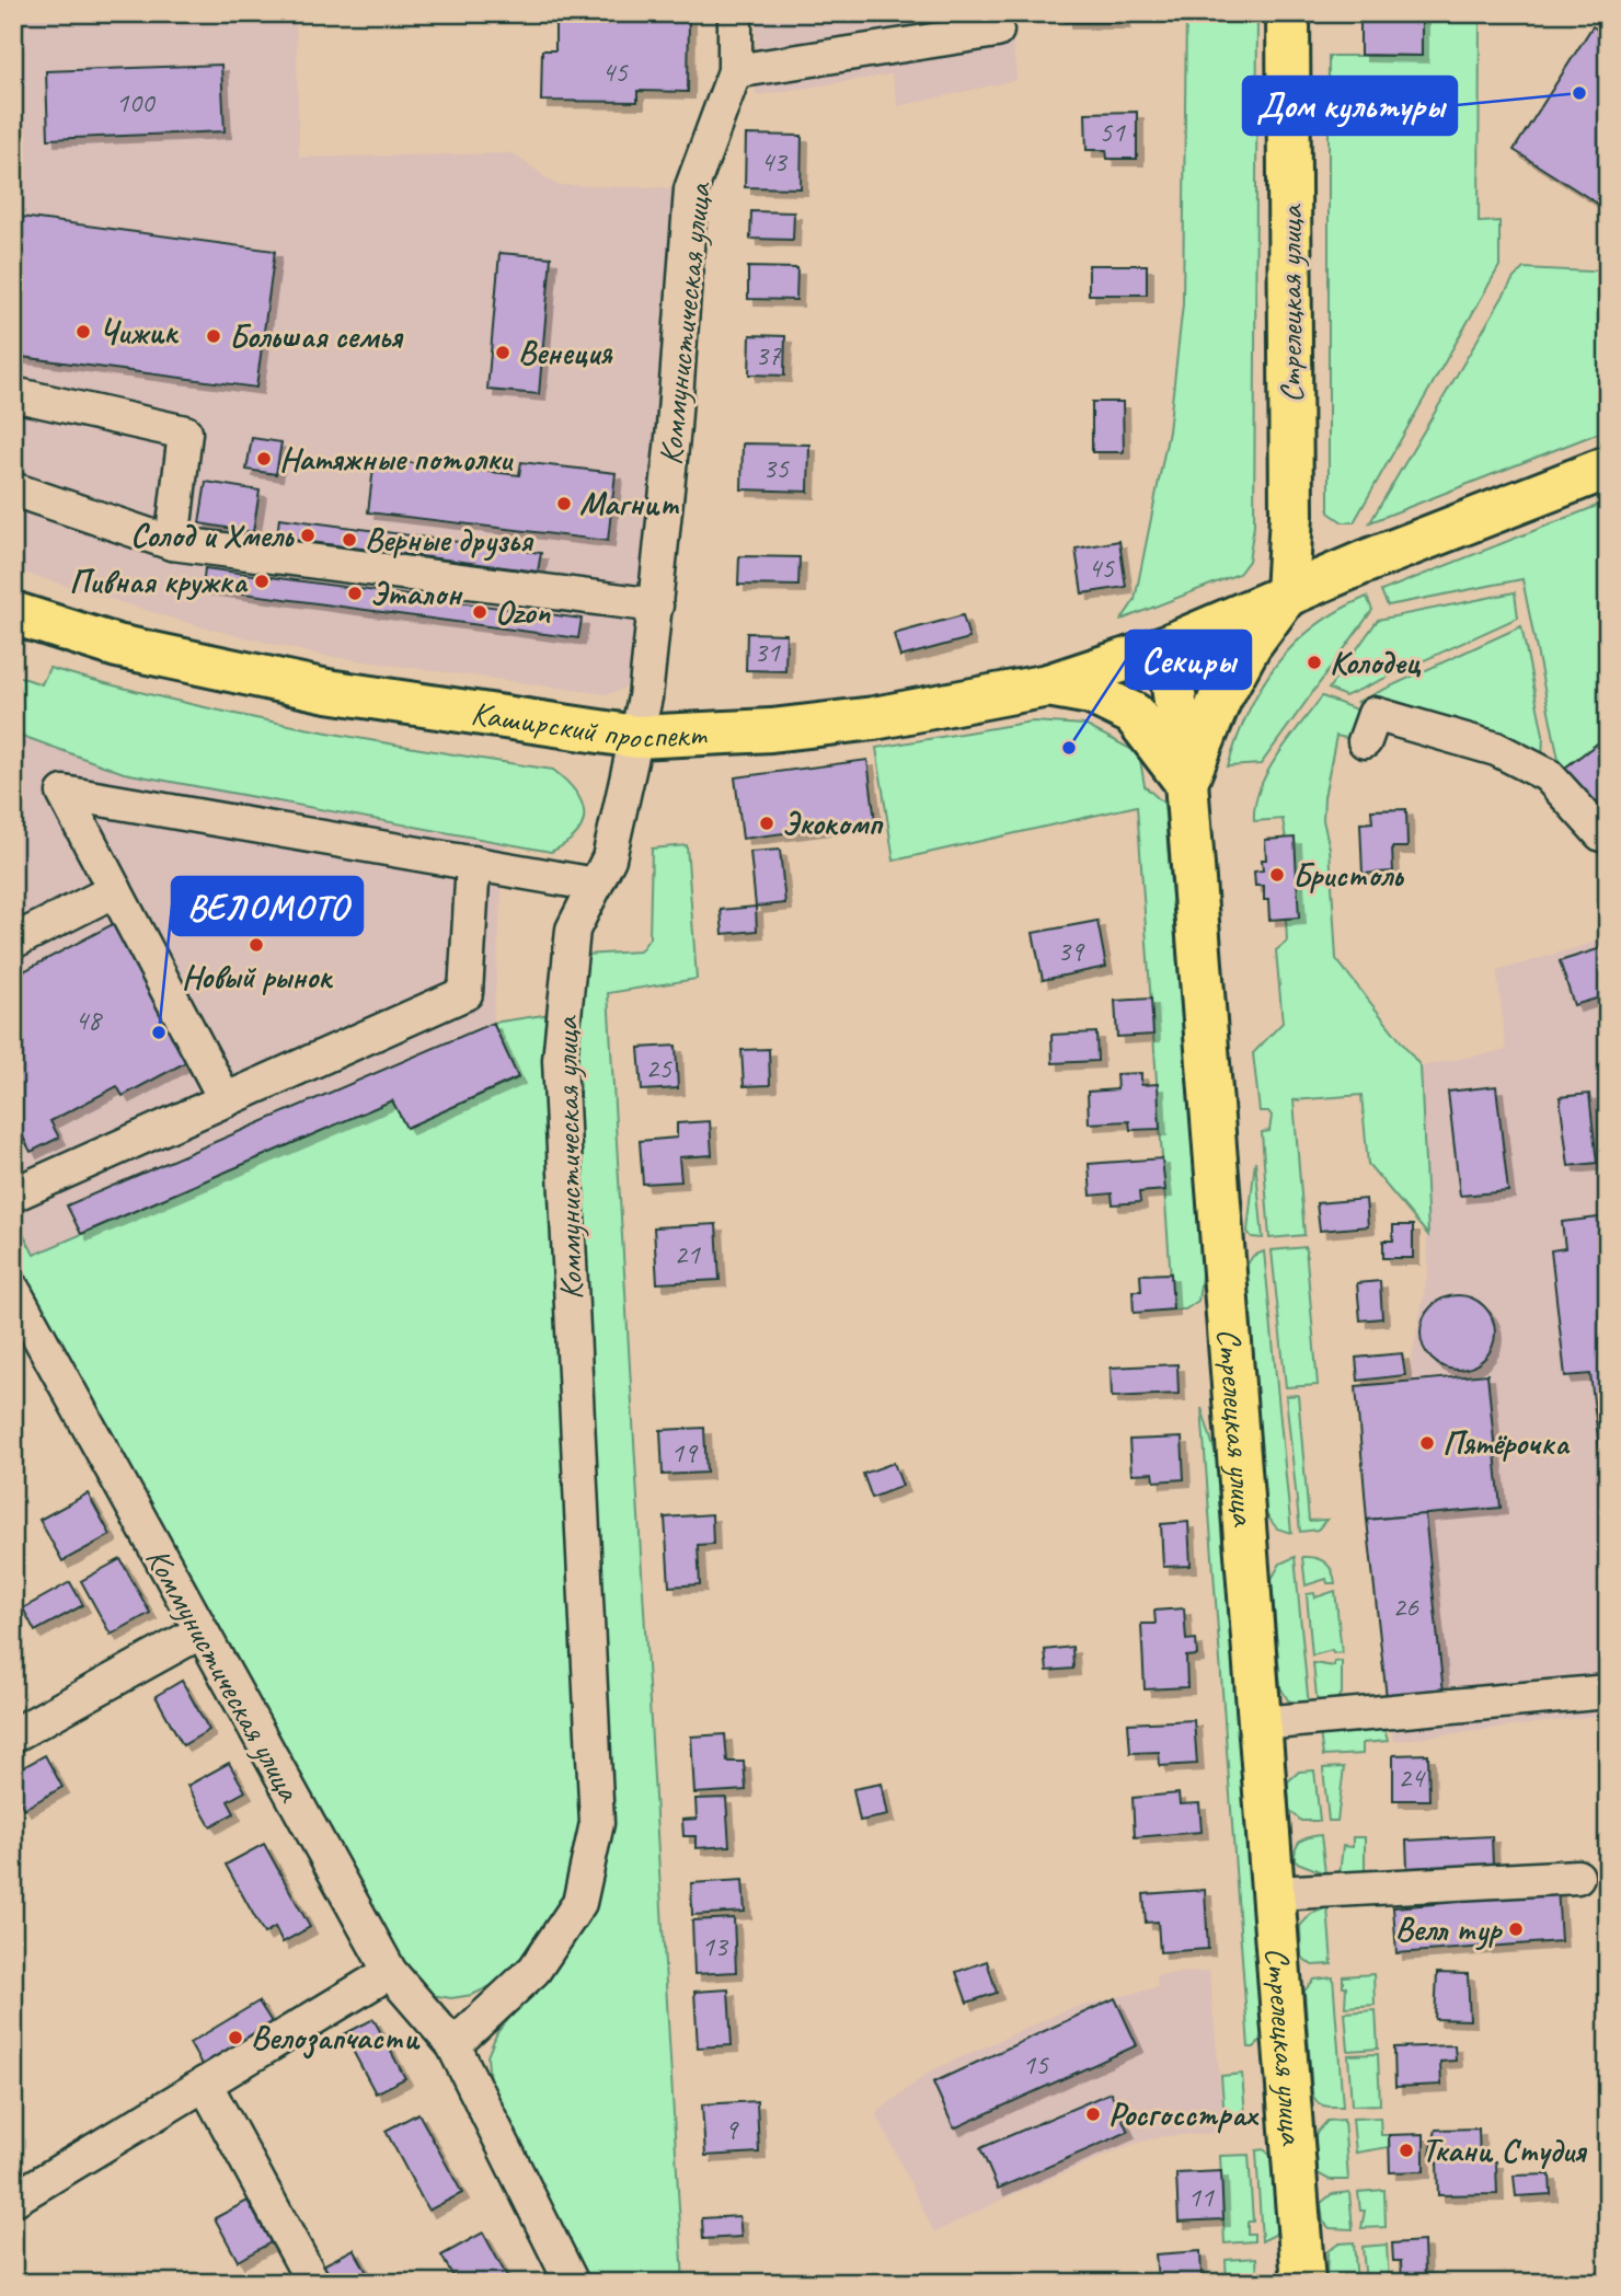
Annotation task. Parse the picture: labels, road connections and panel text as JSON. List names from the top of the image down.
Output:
{
  "streets": {
    "main road": ["Стрелецкая улица", "Каширский проспект"],
    "street": ["Коммунистическая улица"]
  },
  "crossings": [
    ["Стрелецкая улица", "Каширский проспект"],
    ["Коммунистическая улица", "Каширский проспект"]
  ],
  "places": [
    "Дом культуры",
    "Чижик",
    "Большая семья",
    "Венеция",
    "Натяжные потолки",
    "Магнит",
    "Солод и Хмель",
    "Верные друзья",
    "Пивная кружка",
    "Эталон",
    "Ozon",
    "Колодец",
    "Секиры",
    "Экокомп",
    "Бристоль",
    "Новый рынок",
    "ВЕЛОМОТО",
    "Пятёрочка",
    "Велл тур",
    "Велозапчасти",
    "Росгосстрах",
    "Ткани Студия"
  ],
  "house_numbers": [
    "45",
    "100",
    "51",
    "43",
    "37",
    "35",
    "45",
    "31",
    "39",
    "48",
    "25",
    "21",
    "19",
    "26",
    "24",
    "13",
    "15",
    "9",
    "11"
  ]
}
